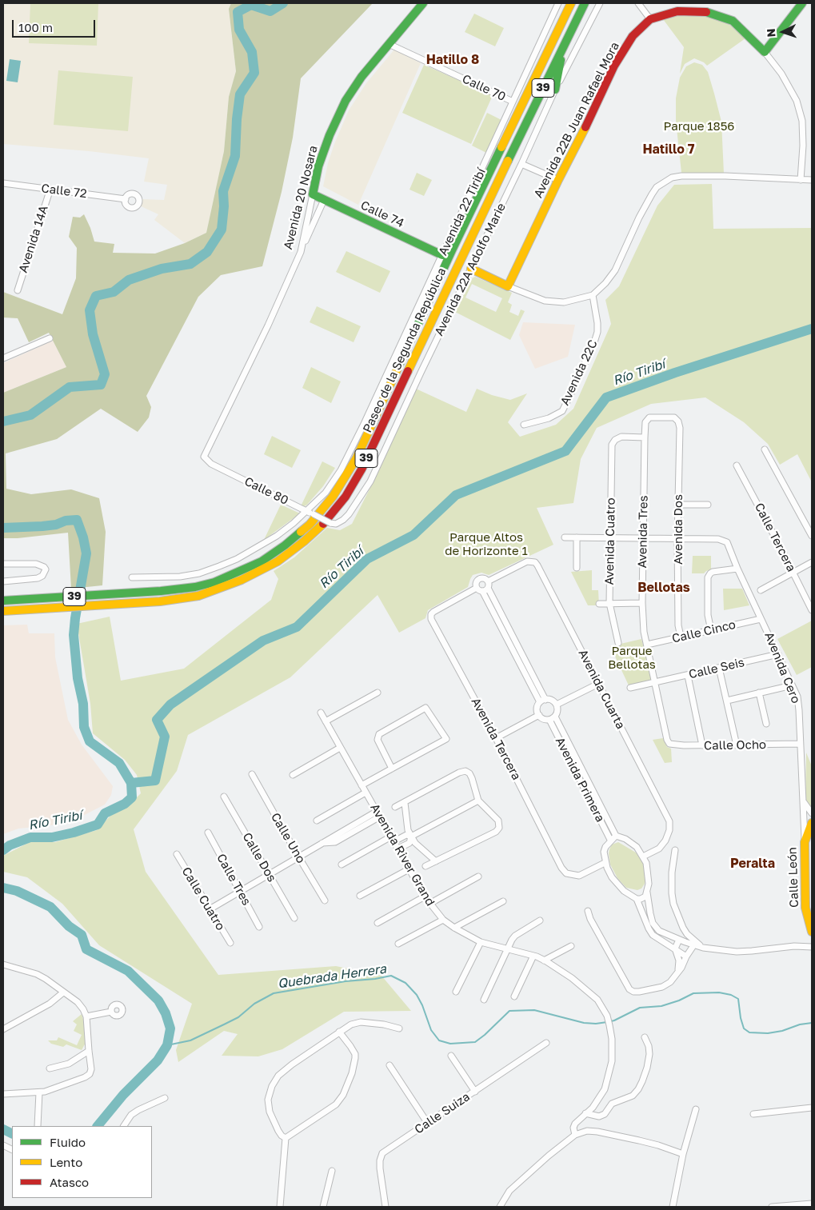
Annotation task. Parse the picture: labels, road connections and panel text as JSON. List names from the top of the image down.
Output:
{
  "streets": {
    "main road": [
      "39",
      "Avenida 22B Juan Rafael Mora",
      "Avenida 20 Nosara",
      "Calle 74",
      "Paseo de la Segunda República",
      "Calle León"
    ],
    "street": [
      "Calle 70",
      "Calle 72",
      "Avenida 22 Tiribí",
      "Avenida 14A",
      "Avenida 22A Adolfo Marie",
      "Avenida 22C",
      "Calle 80",
      "Avenida Dos",
      "Avenida Tres",
      "Calle Tercera",
      "Avenida Cuatro",
      "Calle Cinco",
      "Avenida Cero",
      "Calle Seis",
      "Avenida Cuarta",
      "Avenida Tercera",
      "Calle Ocho",
      "Avenida Primera",
      "Calle Uno",
      "Avenida River Grand",
      "Calle Dos",
      "Calle Tres",
      "Calle Cuatro",
      "Calle Suiza"
    ]
  },
  "crossings": [
    ["Calle 70", "Avenida 20 Nosara"],
    ["Calle 70", "Avenida 22 Tiribí"],
    ["Calle 72", "Avenida 14A"],
    ["Avenida 20 Nosara", "Calle 74"],
    ["Avenida 20 Nosara", "Calle 80"],
    ["Avenida 22 Tiribí", "Calle 74"],
    ["Avenida 22 Tiribí", "Calle 80"],
    ["Avenida 22A Adolfo Marie", "Calle 80"],
    ["Avenida Dos", "Avenida Tres"],
    ["Avenida Dos", "Avenida Cuatro"],
    ["Avenida Dos", "Calle Cinco"],
    ["Avenida Dos", "Avenida Cero"],
    ["Avenida Tres", "Avenida Cuatro"],
    ["Avenida Tres", "Calle Cinco"],
    ["Avenida Tres", "Calle Seis"],
    ["Avenida Tres", "Calle Ocho"],
    ["Calle Cinco", "Avenida Cero"],
    ["Avenida Cero", "Calle Seis"],
    ["Avenida Cero", "Calle Ocho"],
    ["Avenida Cero", "Calle León"],
    ["Avenida Cuarta", "Avenida Tercera"]
  ],
  "districts": [
    "Hatillo 8",
    "Hatillo 7",
    "Bellotas",
    "Peralta"
  ],
  "water": ["Río Tiribí", "Quebrada Herrera"],
  "parks": ["Parque 1856", "Parque Altos de Horizonte 1", "Parque Bellotas"],
  "legend": ["Fluido", "Lento", "Atasco"],
  "scale_bar": "100 m",
  "north": "left"
}
